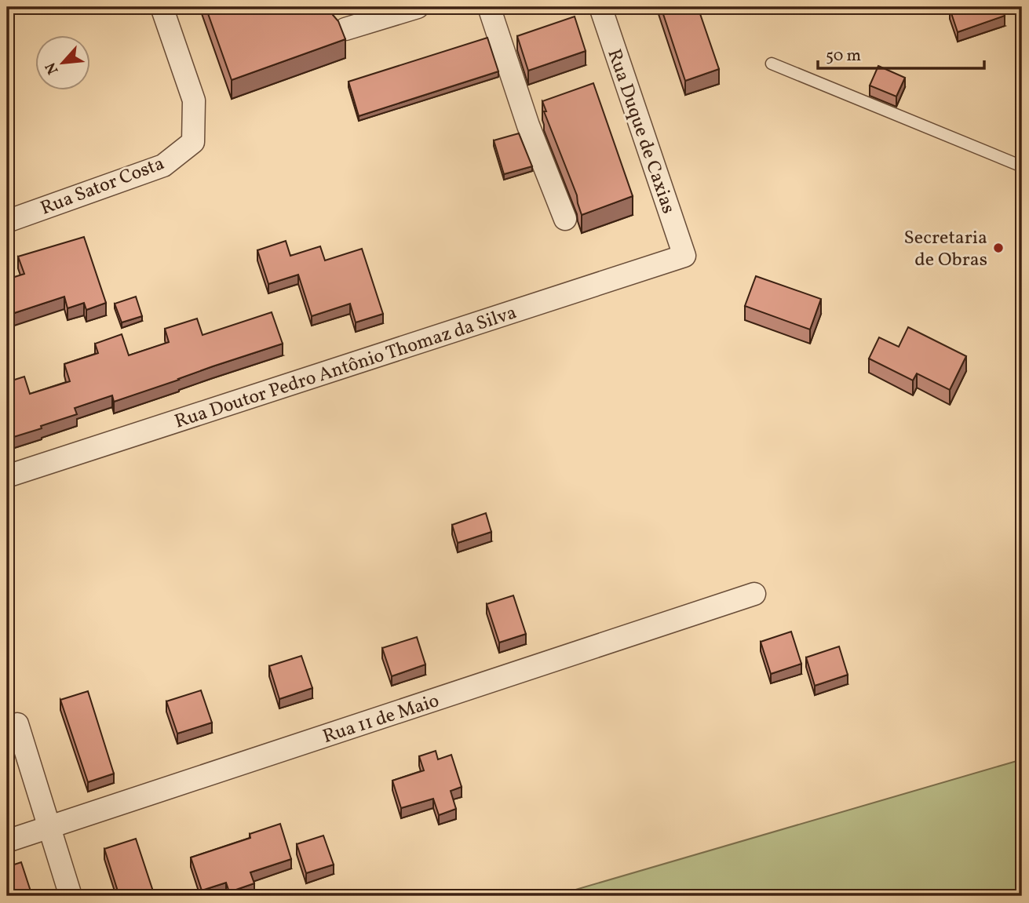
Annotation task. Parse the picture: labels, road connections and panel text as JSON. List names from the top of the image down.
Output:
{
  "streets": {
    "street": [
      "Rua Duque de Caxias",
      "Rua Sator Costa",
      "Rua Doutor Pedro Antônio Thomaz da Silva",
      "Rua 11 de Maio"
    ]
  },
  "crossings": [
    ["Rua Duque de Caxias", "Rua Doutor Pedro Antônio Thomaz da Silva"]
  ],
  "places": ["Secretaria de Obras"],
  "scale_bar": "50 m",
  "north": "bottom left"
}
